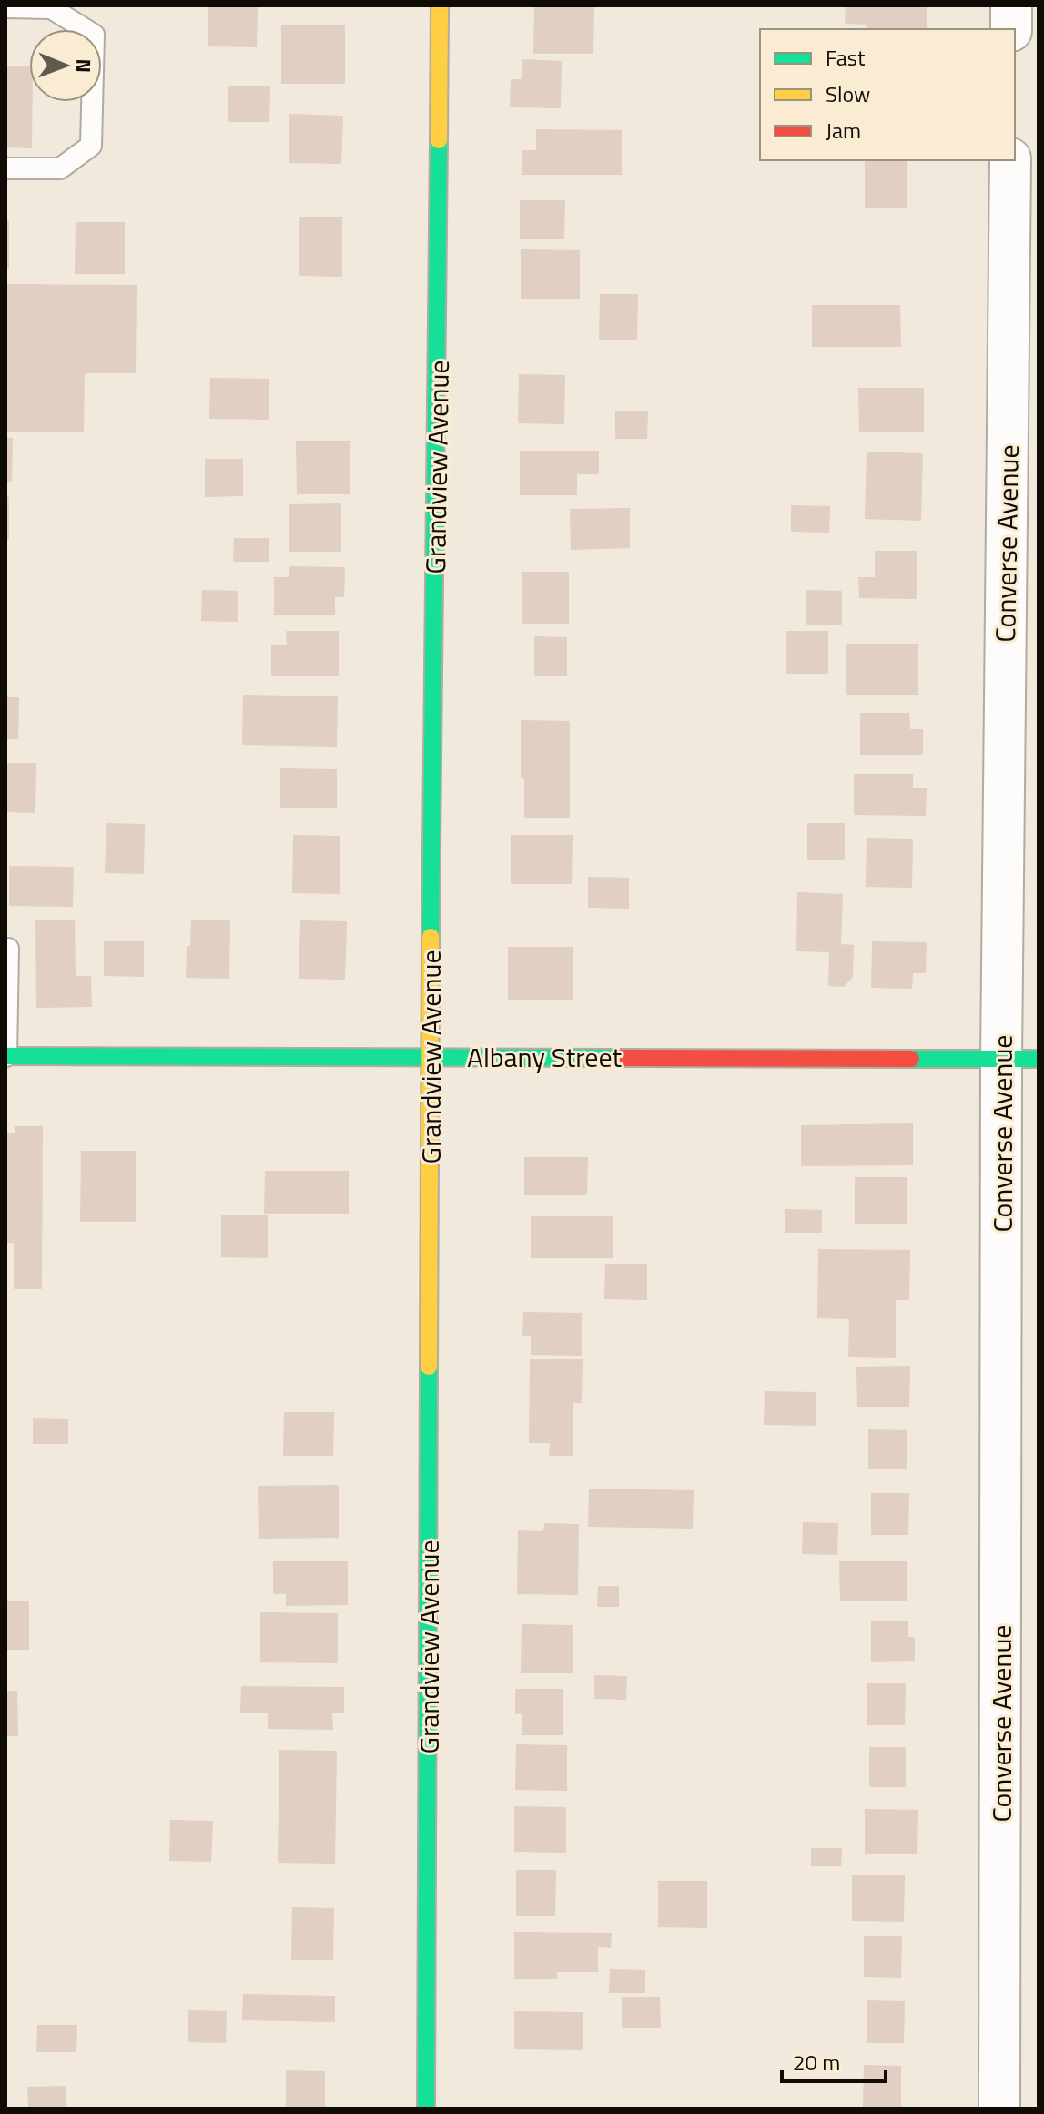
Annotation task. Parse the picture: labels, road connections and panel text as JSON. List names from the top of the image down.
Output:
{
  "streets": {
    "street": ["Grandview Avenue", "Converse Avenue", "Albany Street"]
  },
  "crossings": [
    ["Grandview Avenue", "Albany Street"],
    ["Converse Avenue", "Albany Street"]
  ],
  "legend": ["Fast", "Slow", "Jam"],
  "scale_bar": "20 m",
  "north": "right"
}
